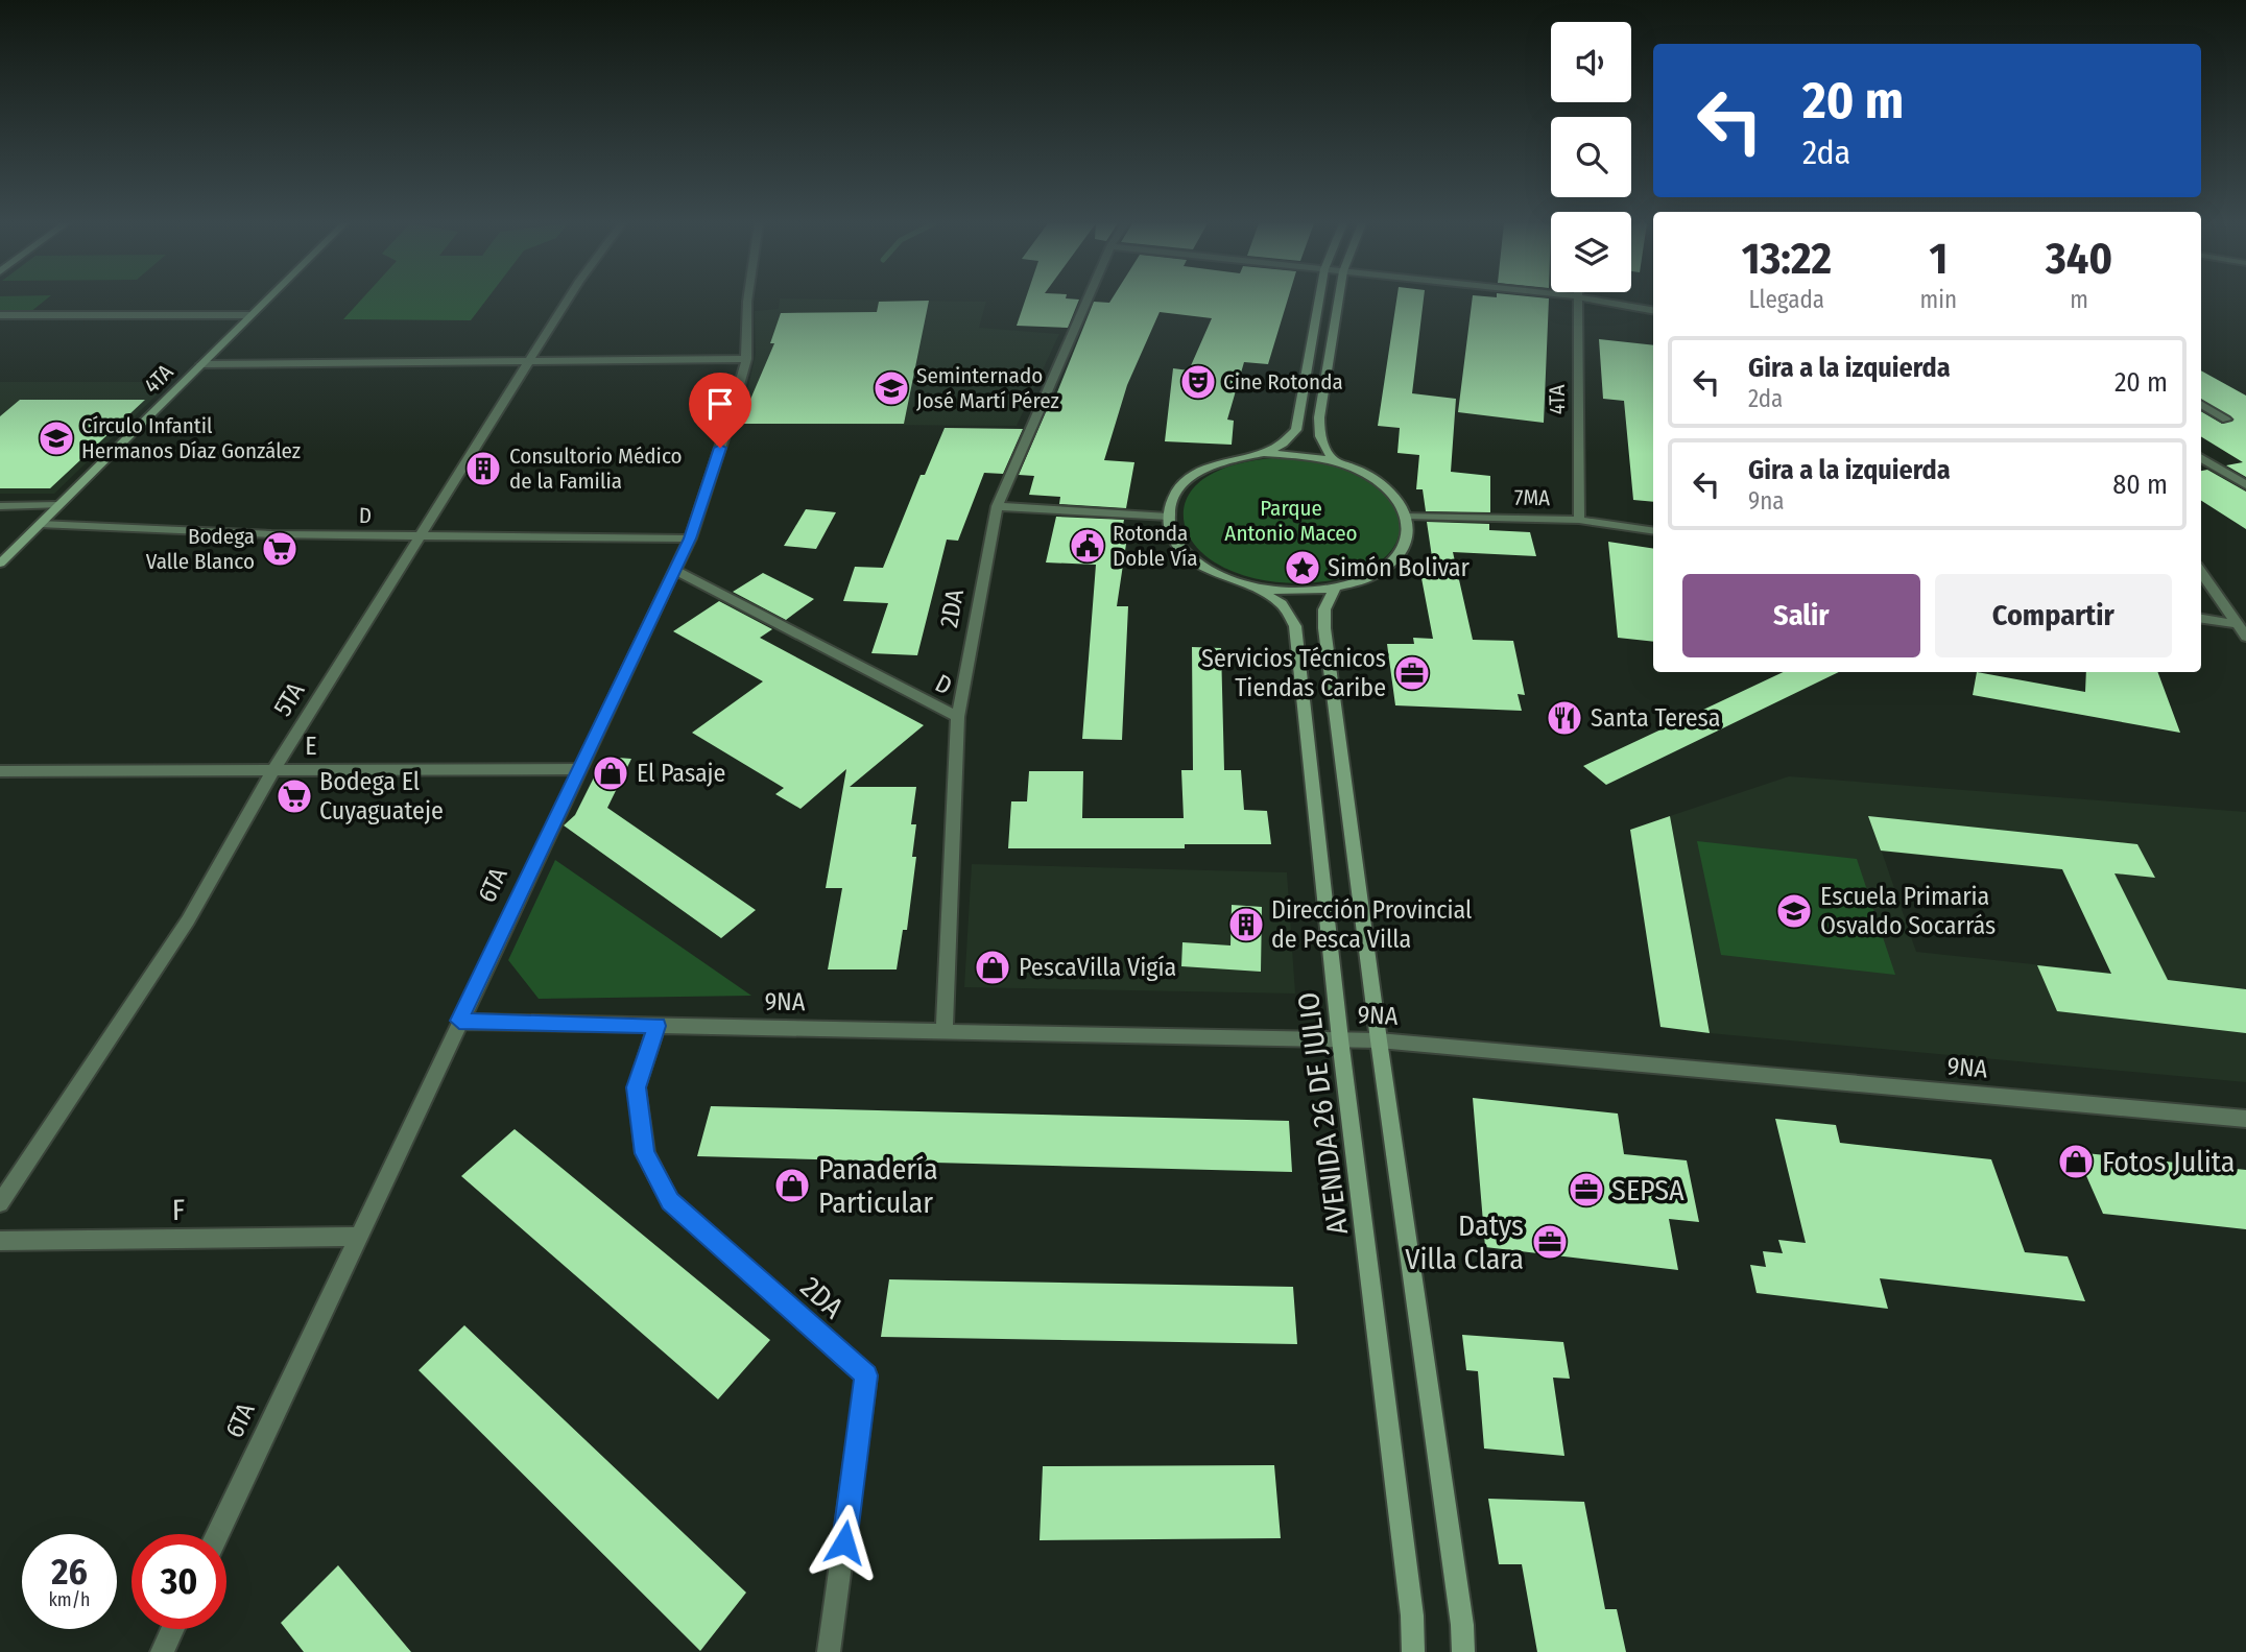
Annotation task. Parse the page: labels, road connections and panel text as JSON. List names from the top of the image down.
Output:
{
  "streets": {
    "main road": ["4TA", "AVENIDA 26 DE JULIO"],
    "street": [
      "7MA",
      "D",
      "2DA",
      "5TA",
      "E",
      "6TA",
      "9NA",
      "F"
    ]
  },
  "crossings": [
    ["4TA", "7MA"],
    ["4TA", "D"],
    ["7MA", "AVENIDA 26 DE JULIO"],
    ["D", "2DA"],
    ["D", "5TA"],
    ["D", "6TA"],
    ["2DA", "9NA"],
    ["5TA", "E"],
    ["E", "6TA"],
    ["6TA", "9NA"],
    ["6TA", "F"],
    ["9NA", "AVENIDA 26 DE JULIO"]
  ],
  "parks": ["Parque Antonio Maceo"],
  "places": {
    "theatre": ["Cine Rotonda"],
    "school or university": ["Seminternado José Martí Pérez", "Círculo Infantil Hermanos Díaz González", "Escuela Primaria Osvaldo Socarrás"],
    "building": ["Consultorio Médico de la Familia", "Dirección Provincial de Pesca Villa"],
    "public building": ["Rotonda Doble Vía"],
    "supermarket": ["Bodega Valle Blanco", "Bodega El Cuyaguateje"],
    "place": ["Simón Bolivar"],
    "office": ["Servicios Técnicos Tiendas Caribe", "SEPSA", "Datys Villa Clara"],
    "restaurant": ["Santa Teresa"],
    "shop": [
      "El Pasaje",
      "PescaVilla Vigía",
      "Fotos Julita",
      "Panadería Particular"
    ]
  },
  "page": {
    "turn": ["20 m", "2da"],
    "eta": [
      "13:22",
      "Llegada",
      "1",
      "min",
      "340",
      "m"
    ],
    "list": [
      {
        "name": "Gira a la izquierda",
        "note": "2da",
        "value": "20 m"
      },
      {
        "name": "Gira a la izquierda",
        "note": "9na",
        "value": "80 m"
      }
    ],
    "buttons": ["Salir", "Compartir"],
    "speed": "26 km/h",
    "limit": "30"
  }
}
